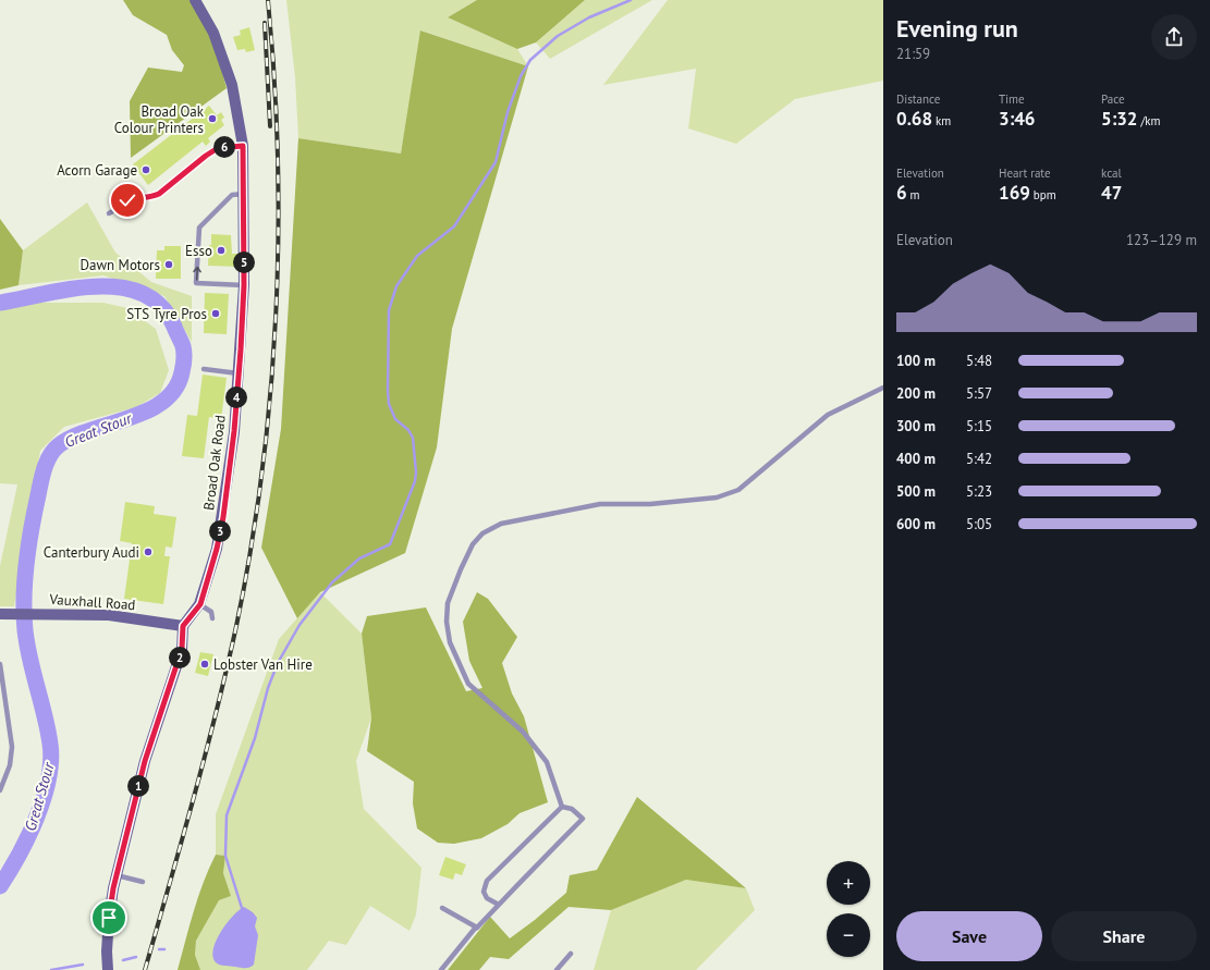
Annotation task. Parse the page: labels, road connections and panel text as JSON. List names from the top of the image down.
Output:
{
  "streets": {
    "street": ["Broad Oak Road", "Vauxhall Road"]
  },
  "crossings": [
    ["Broad Oak Road", "Vauxhall Road"]
  ],
  "water": ["Great Stour"],
  "places": [
    "Broad Oak Colour Printers",
    "Acorn Garage",
    "Esso",
    "Dawn Motors",
    "STS Tyre Pros",
    "Canterbury Audi",
    "Lobster Van Hire"
  ],
  "page": {
    "heading": ["Evening run", "21:59"],
    "stats": [
      ["Distance", "0.68 km"],
      ["Time", "3:46"],
      ["Pace", "5:32 /km"],
      ["Elevation", "6 m"],
      ["Heart rate", "169 bpm"],
      ["kcal", "47"]
    ],
    "pins": [
      "6",
      "5",
      "4",
      "3",
      "2",
      "1"
    ],
    "chart": ["Elevation", "123–129 m"],
    "list": [
      {
        "name": "100 m",
        "note": "5:48"
      },
      {
        "name": "200 m",
        "note": "5:57"
      },
      {
        "name": "300 m",
        "note": "5:15"
      },
      {
        "name": "400 m",
        "note": "5:42"
      },
      {
        "name": "500 m",
        "note": "5:23"
      },
      {
        "name": "600 m",
        "note": "5:05"
      }
    ],
    "map_buttons": ["+", "−"],
    "buttons": ["Save", "Share"]
  }
}
